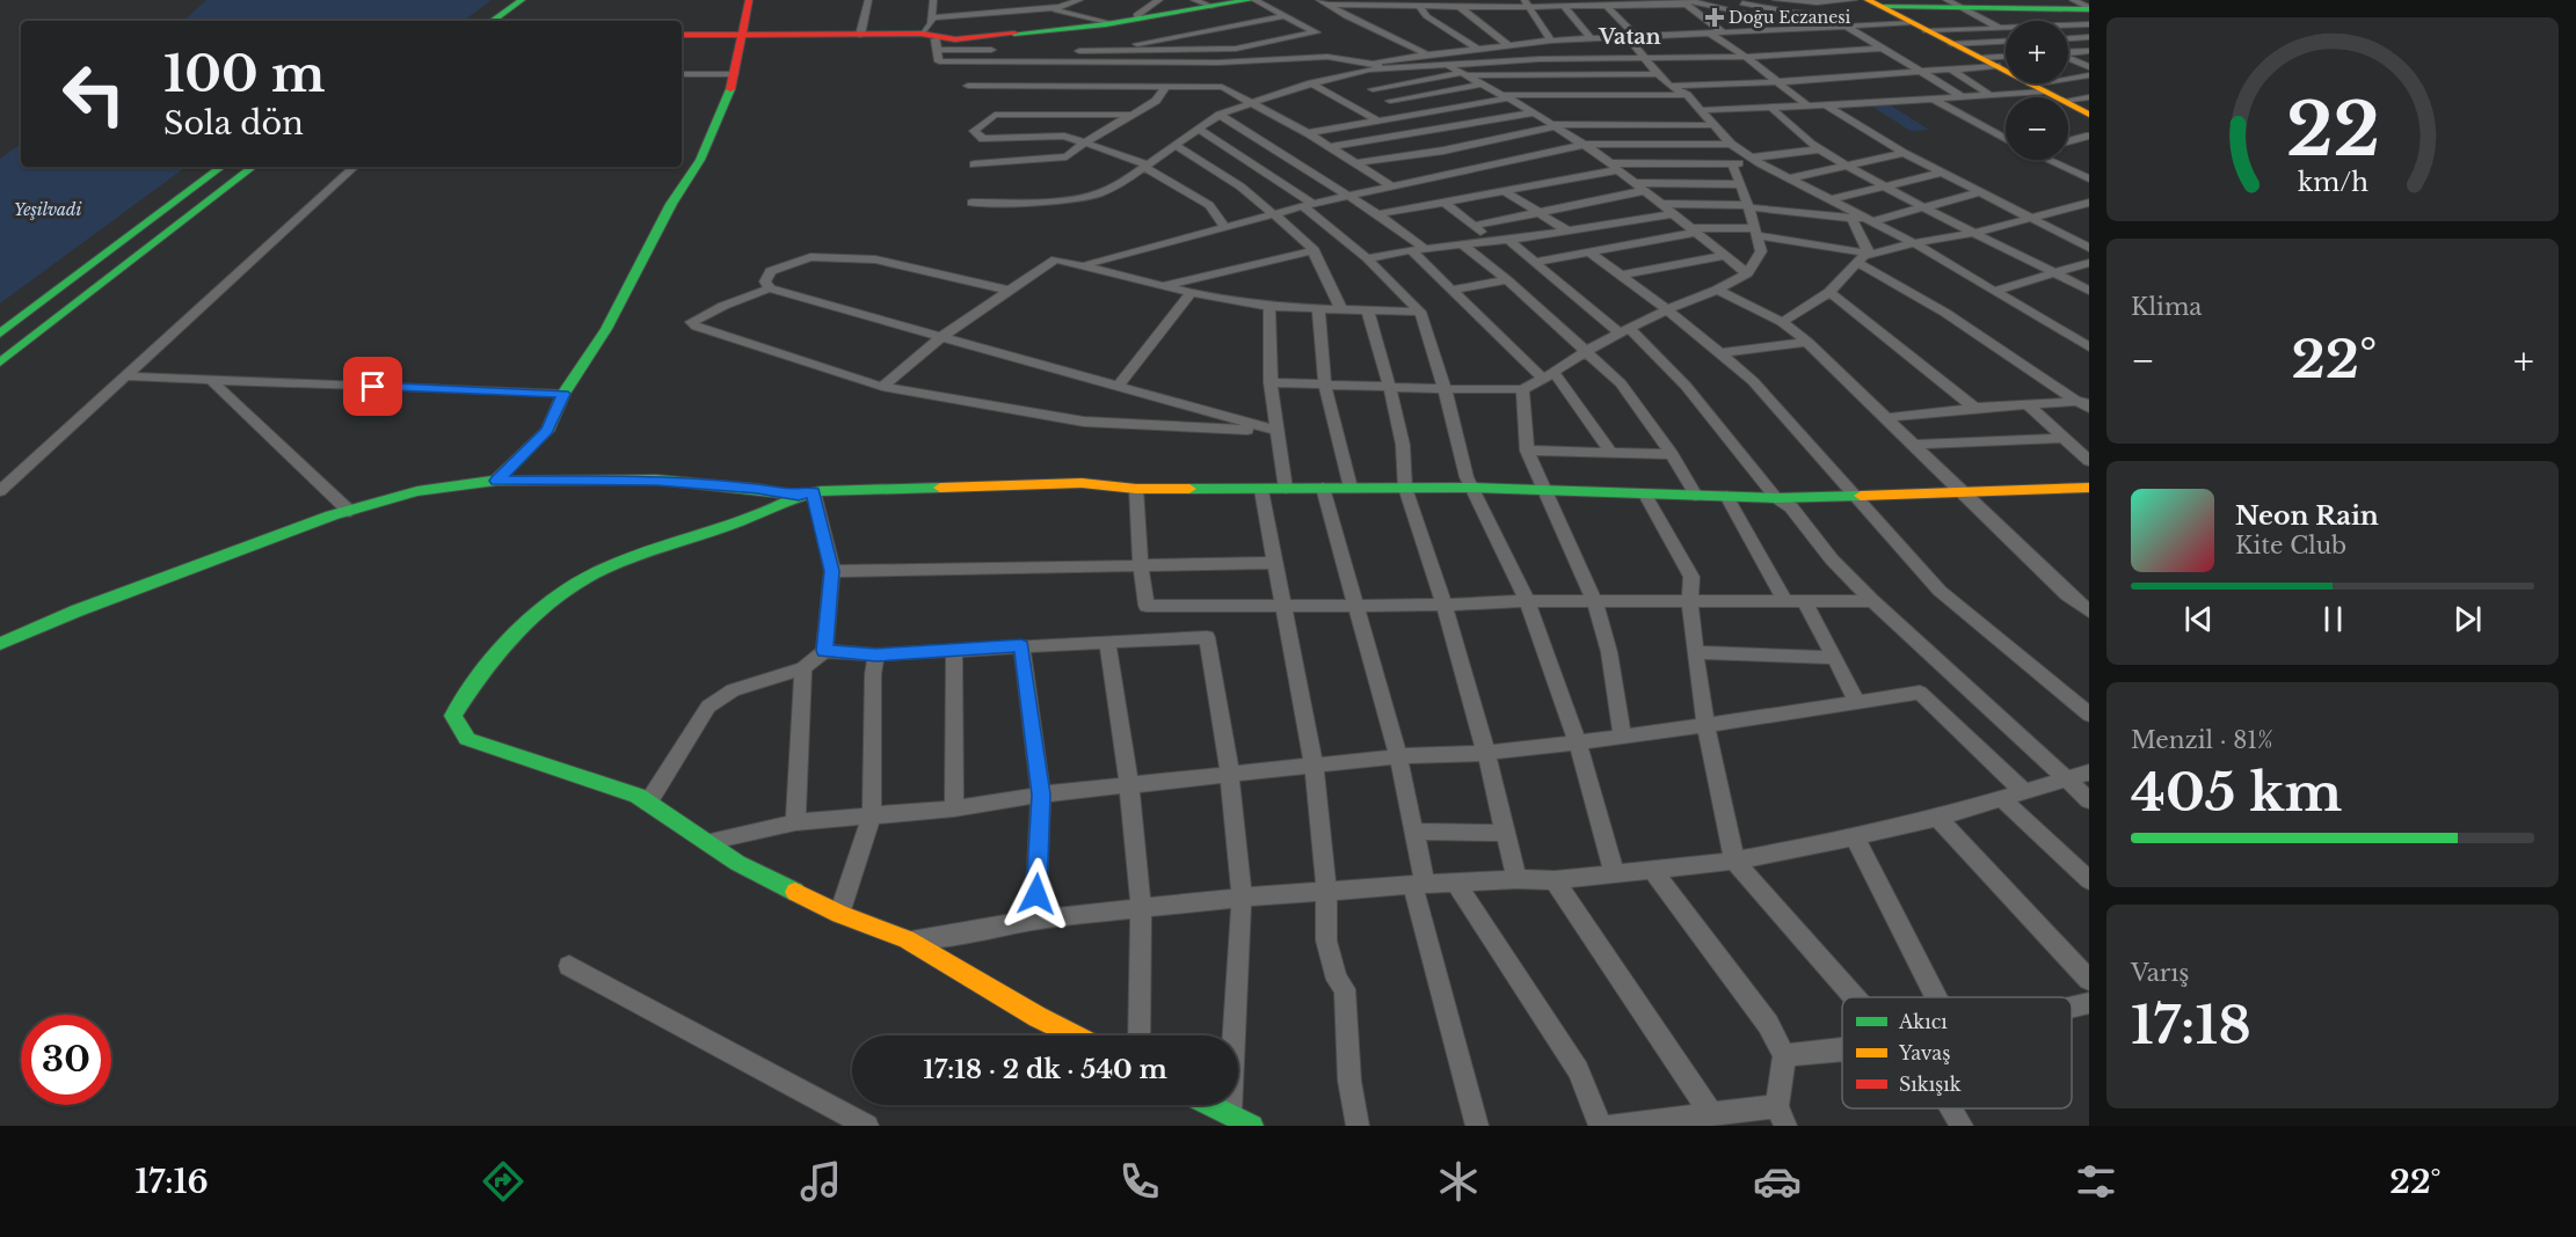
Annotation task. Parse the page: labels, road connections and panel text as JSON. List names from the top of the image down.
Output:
{
  "districts": ["Vatan"],
  "parks": ["Yeşilvadi"],
  "places": {
    "health": ["Doğu Eczanesi"]
  },
  "legend": ["Akıcı", "Yavaş", "Sıkışık"],
  "page": {
    "map_buttons": ["+", "−"],
    "turn": ["100 m", "Sola dön"],
    "tile": [
      "Klima",
      ["Menzil · 81%", "405 km"],
      ["Varış", "17:18"]
    ],
    "heat": ["−", "22°", "+"],
    "song": ["Neon Rain", "Kite Club"],
    "limit": "30",
    "trip": "17:18 · 2 dk · 540 m",
    "tabs": ["17:16", "22°"],
    "gauge": ["22", "km/h"]
  }
}
